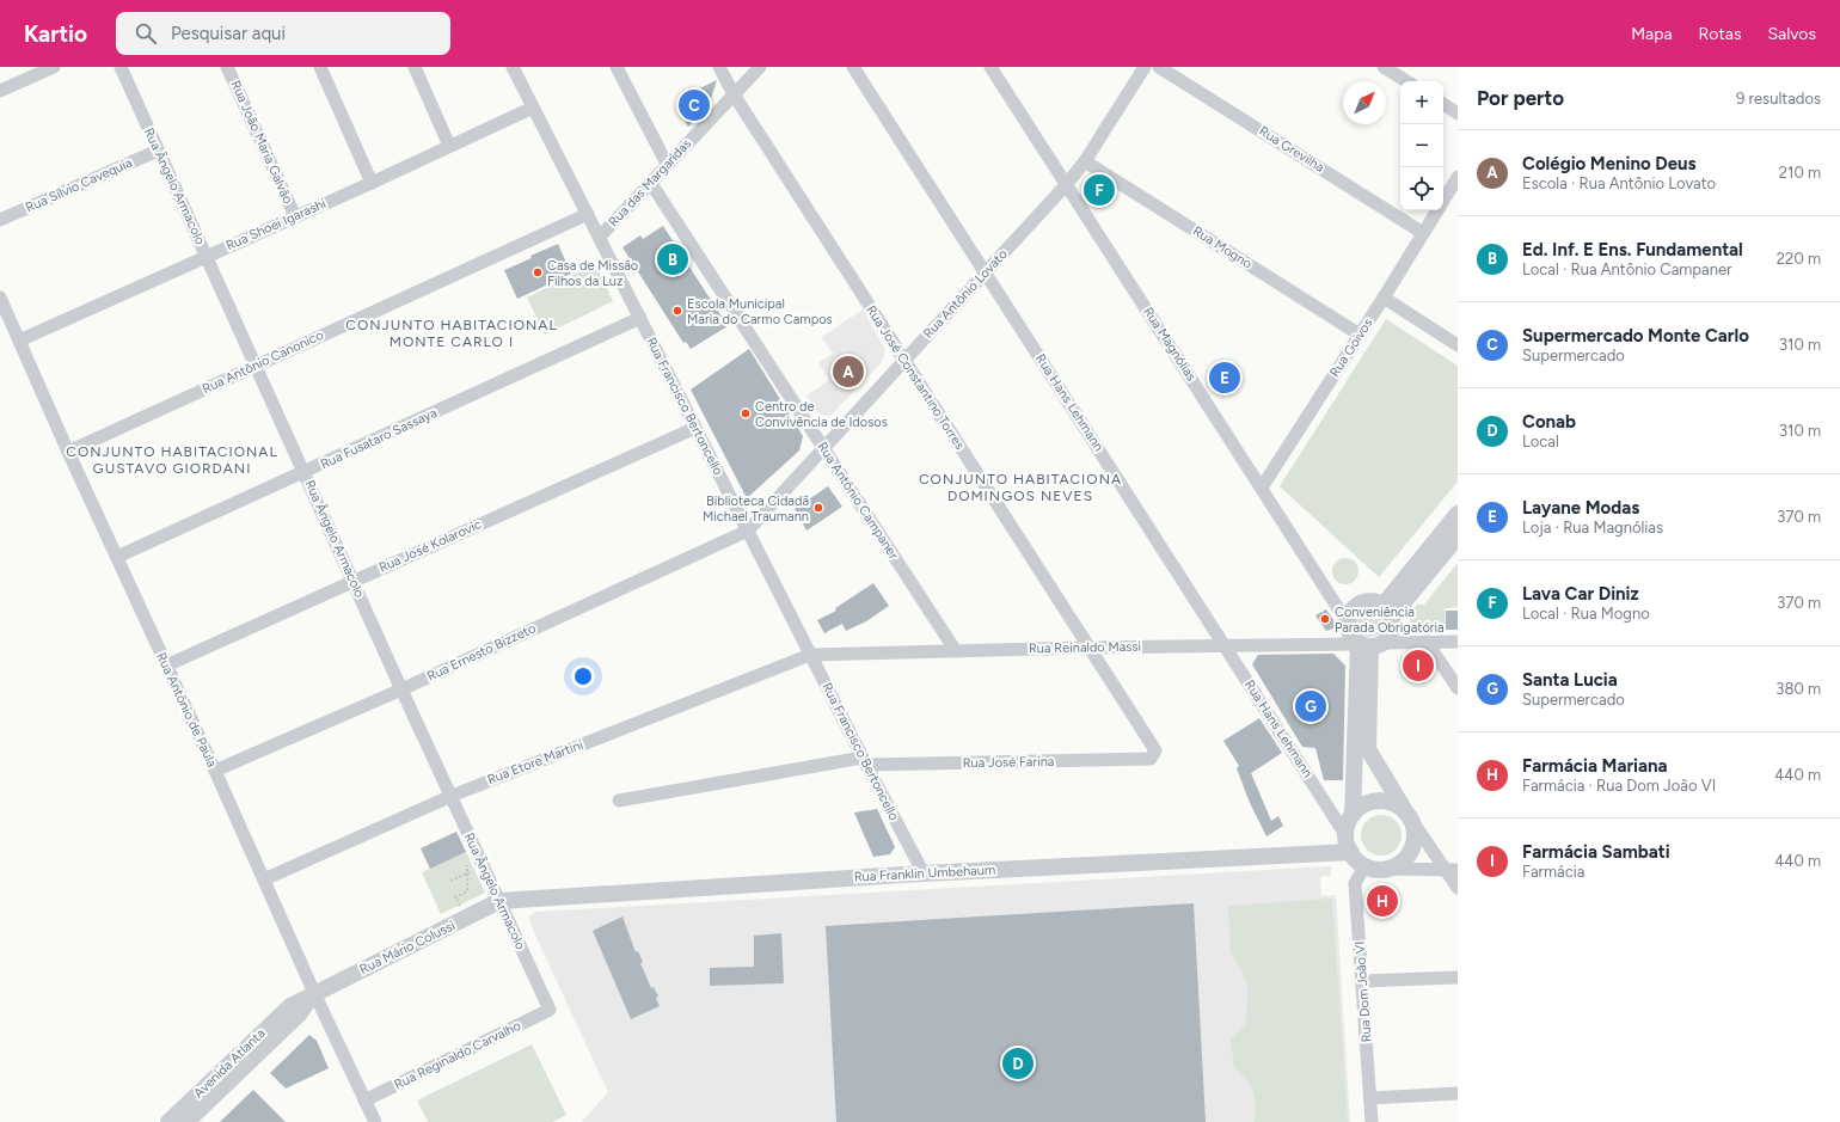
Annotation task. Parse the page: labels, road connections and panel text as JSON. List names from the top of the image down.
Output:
{
  "streets": {
    "street": [
      "Rua João Maria Galvão",
      "Rua Grevilha",
      "Rua das Margaridas",
      "Rua Sílvio Cavequia",
      "Rua Ângelo Armacolo",
      "Rua Shoei Igarashi",
      "Rua Mogno",
      "Rua Antônio Lovato",
      "Rua Magnólias",
      "Rua Goivos",
      "Rua Antônio Canonico",
      "Rua José Constantino Torres",
      "Rua Hans Lehmann",
      "Rua Francisco Bertoncello",
      "Rua Fusataro Sassaya",
      "Rua Antônio Campaner",
      "Rua José Kolarovic",
      "Rua Reinaldo Massi",
      "Rua Ernesto Bizzeto",
      "Rua Antônio de Paula",
      "Rua Etore Martini",
      "Rua José Farina",
      "Rua Franklin Umbehaum",
      "Rua Mário Colussi",
      "Rua Dom João VI",
      "Rua Reginaldo Carvalho",
      "Avenida Atlanta"
    ]
  },
  "crossings": [
    ["Rua João Maria Galvão", "Rua Shoei Igarashi"],
    ["Rua Grevilha", "Rua Goivos"],
    ["Rua das Margaridas", "Rua José Constantino Torres"],
    ["Rua das Margaridas", "Rua Francisco Bertoncello"],
    ["Rua das Margaridas", "Rua Antônio Campaner"],
    ["Rua Sílvio Cavequia", "Rua Ângelo Armacolo"],
    ["Rua Ângelo Armacolo", "Rua Shoei Igarashi"],
    ["Rua Ângelo Armacolo", "Rua Antônio Canonico"],
    ["Rua Ângelo Armacolo", "Rua Fusataro Sassaya"],
    ["Rua Ângelo Armacolo", "Rua José Kolarovic"],
    ["Rua Ângelo Armacolo", "Rua Ernesto Bizzeto"],
    ["Rua Ângelo Armacolo", "Rua Etore Martini"],
    ["Rua Ângelo Armacolo", "Rua Franklin Umbehaum"],
    ["Rua Ângelo Armacolo", "Rua Mário Colussi"],
    ["Rua Ângelo Armacolo", "Rua Reginaldo Carvalho"],
    ["Rua Shoei Igarashi", "Rua Francisco Bertoncello"],
    ["Rua Shoei Igarashi", "Rua Antônio de Paula"],
    ["Rua Mogno", "Rua Antônio Lovato"],
    ["Rua Mogno", "Rua Goivos"],
    ["Rua Antônio Lovato", "Rua Magnólias"],
    ["Rua Antônio Lovato", "Rua José Constantino Torres"],
    ["Rua Antônio Lovato", "Rua Hans Lehmann"],
    ["Rua Antônio Lovato", "Rua Francisco Bertoncello"],
    ["Rua Antônio Lovato", "Rua Antônio Campaner"],
    ["Rua Antônio Lovato", "Rua Ernesto Bizzeto"],
    ["Rua Magnólias", "Rua Goivos"],
    ["Rua Magnólias", "Rua Reinaldo Massi"],
    ["Rua Antônio Canonico", "Rua Francisco Bertoncello"],
    ["Rua Antônio Canonico", "Rua Antônio de Paula"],
    ["Rua José Constantino Torres", "Rua Reinaldo Massi"],
    ["Rua José Constantino Torres", "Rua José Farina"],
    ["Rua Hans Lehmann", "Rua Reinaldo Massi"],
    ["Rua Hans Lehmann", "Rua Franklin Umbehaum"],
    ["Rua Francisco Bertoncello", "Rua Fusataro Sassaya"],
    ["Rua Francisco Bertoncello", "Rua José Kolarovic"],
    ["Rua Francisco Bertoncello", "Rua Reinaldo Massi"],
    ["Rua Francisco Bertoncello", "Rua Ernesto Bizzeto"],
    ["Rua Francisco Bertoncello", "Rua Etore Martini"],
    ["Rua Francisco Bertoncello", "Rua José Farina"],
    ["Rua Francisco Bertoncello", "Rua Franklin Umbehaum"],
    ["Rua Fusataro Sassaya", "Rua Antônio de Paula"],
    ["Rua Antônio Campaner", "Rua Reinaldo Massi"],
    ["Rua José Kolarovic", "Rua Antônio de Paula"],
    ["Rua Reinaldo Massi", "Rua Etore Martini"],
    ["Rua Ernesto Bizzeto", "Rua Antônio de Paula"],
    ["Rua Antônio de Paula", "Rua Etore Martini"],
    ["Rua Antônio de Paula", "Rua Mário Colussi"],
    ["Rua Antônio de Paula", "Rua Reginaldo Carvalho"],
    ["Rua Franklin Umbehaum", "Rua Mário Colussi"],
    ["Rua Mário Colussi", "Avenida Atlanta"]
  ],
  "districts": ["CONJUNTO HABITACIONAL MONTE CARLO I", "CONJUNTO HABITACIONAL GUSTAVO GIORDANI", "CONJUNTO HABITACIONA DOMINGOS NEVES"],
  "places": [
    "Casa de Missão Filhos da Luz",
    "Escola Municipal Maria do Carmo Campos",
    "Centro de Convivência de Idosos",
    "Biblioteca Cidadã Michael Traumann",
    "Conveniência Parada Obrigatória"
  ],
  "north": "top right",
  "page": {
    "header": "Kartio",
    "search": "Pesquisar aqui",
    "nav": ["Mapa", "Rotas", "Salvos"],
    "heading": ["Por perto", "9 resultados"],
    "map_buttons": ["+", "−"],
    "pins": [
      "C",
      "F",
      "B",
      "A",
      "E",
      "I",
      "G",
      "H",
      "D"
    ],
    "list": [
      {
        "mark": "A",
        "name": "Colégio Menino Deus",
        "note": "Escola · Rua Antônio Lovato",
        "value": "210 m"
      },
      {
        "mark": "B",
        "name": "Ed. Inf. E Ens. Fundamental",
        "note": "Local · Rua Antônio Campaner",
        "value": "220 m"
      },
      {
        "mark": "C",
        "name": "Supermercado Monte Carlo",
        "note": "Supermercado",
        "value": "310 m"
      },
      {
        "mark": "D",
        "name": "Conab",
        "note": "Local",
        "value": "310 m"
      },
      {
        "mark": "E",
        "name": "Layane Modas",
        "note": "Loja · Rua Magnólias",
        "value": "370 m"
      },
      {
        "mark": "F",
        "name": "Lava Car Diniz",
        "note": "Local · Rua Mogno",
        "value": "370 m"
      },
      {
        "mark": "G",
        "name": "Santa Lucia",
        "note": "Supermercado",
        "value": "380 m"
      },
      {
        "mark": "H",
        "name": "Farmácia Mariana",
        "note": "Farmácia · Rua Dom João VI",
        "value": "440 m"
      },
      {
        "mark": "I",
        "name": "Farmácia Sambati",
        "note": "Farmácia",
        "value": "440 m"
      }
    ]
  }
}
